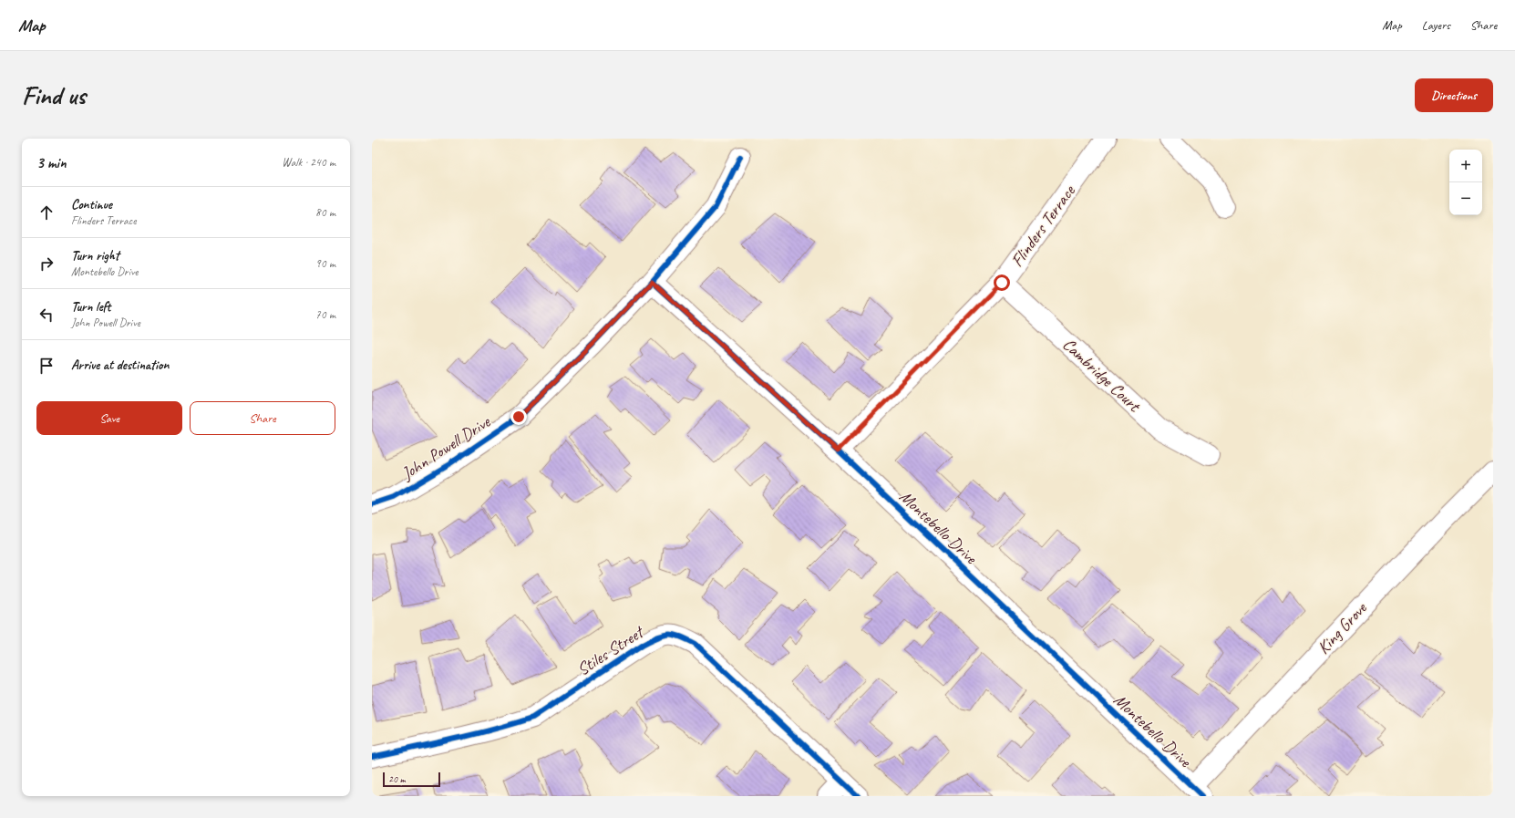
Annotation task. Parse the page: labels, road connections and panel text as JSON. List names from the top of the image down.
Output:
{
  "streets": {
    "street": [
      "Flinders Terrace",
      "Cambridge Court",
      "John Powell Drive",
      "Montebello Drive",
      "King Grove",
      "Stiles Street"
    ]
  },
  "crossings": [
    ["Flinders Terrace", "Cambridge Court"],
    ["Flinders Terrace", "Montebello Drive"],
    ["John Powell Drive", "Montebello Drive"],
    ["Montebello Drive", "King Grove"]
  ],
  "scale_bar": "20 m",
  "page": {
    "header": "Map",
    "nav": ["Map", "Layers", "Share"],
    "buttons": [
      "Directions",
      ["Save", "Share"]
    ],
    "title": "Find us",
    "heading": ["3 min", "Walk · 240 m"],
    "map_buttons": ["+", "−"],
    "list": [
      ["Continue", "Flinders Terrace", "80 m"],
      ["Turn right", "Montebello Drive", "90 m"],
      ["Turn left", "John Powell Drive", "70 m"],
      "Arrive at destination"
    ],
    "scale": "20 m"
  }
}
